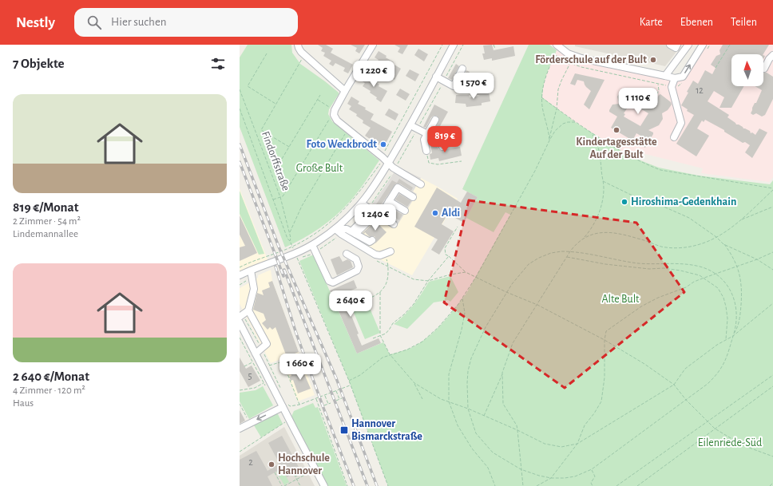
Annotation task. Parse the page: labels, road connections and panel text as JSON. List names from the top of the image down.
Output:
{
  "streets": {
    "path": ["Findorffstraße"]
  },
  "parks": ["Große Bult", "Alte Bult", "Eilenriede-Süd"],
  "places": {
    "other": [
      "Förderschule auf der Bult",
      "Kindertagesstätte Auf der Bult",
      "Foto Weckbrodt",
      "Hiroshima-Gedenkhain",
      "Aldi",
      "Hochschule Hannover"
    ],
    "transit": ["Hannover Bismarckstraße"]
  },
  "house_numbers": ["12", "5", "2"],
  "north": "top",
  "page": {
    "header": "Nestly",
    "search": "Hier suchen",
    "nav": ["Karte", "Ebenen", "Teilen"],
    "heading": "7 Objekte",
    "price": [
      "1 220 €",
      "1 570 €",
      "1 110 €",
      "819 €",
      "1 240 €",
      "2 640 €",
      "1 660 €"
    ],
    "list": [
      {
        "name": "819 €/Monat",
        "note": "2 Zimmer · 54 m² · Lindemannallee"
      },
      {
        "name": "2 640 €/Monat",
        "note": "4 Zimmer · 120 m² · Haus"
      }
    ]
  }
}
